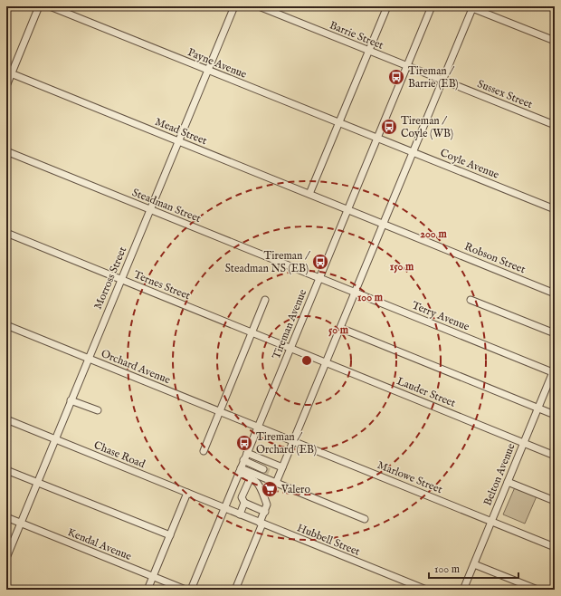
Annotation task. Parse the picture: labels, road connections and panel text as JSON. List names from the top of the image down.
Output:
{
  "streets": {
    "street": [
      "Barrie Street",
      "Payne Avenue",
      "Sussex Street",
      "Mead Street",
      "Coyle Avenue",
      "Steadman Street",
      "Robson Street",
      "Morross Street",
      "Ternes Street",
      "Terry Avenue",
      "Tireman Avenue",
      "Orchard Avenue",
      "Lauder Street",
      "Chase Road",
      "Belton Avenue",
      "Marlowe Street",
      "Hubbell Street",
      "Kendal Avenue"
    ]
  },
  "crossings": [
    ["Barrie Street", "Sussex Street"],
    ["Barrie Street", "Tireman Avenue"],
    ["Payne Avenue", "Coyle Avenue"],
    ["Payne Avenue", "Morross Street"],
    ["Payne Avenue", "Tireman Avenue"],
    ["Sussex Street", "Tireman Avenue"],
    ["Mead Street", "Robson Street"],
    ["Mead Street", "Morross Street"],
    ["Mead Street", "Tireman Avenue"],
    ["Coyle Avenue", "Tireman Avenue"],
    ["Steadman Street", "Morross Street"],
    ["Steadman Street", "Terry Avenue"],
    ["Steadman Street", "Tireman Avenue"],
    ["Robson Street", "Tireman Avenue"],
    ["Morross Street", "Ternes Street"],
    ["Morross Street", "Orchard Avenue"],
    ["Morross Street", "Chase Road"],
    ["Morross Street", "Kendal Avenue"],
    ["Ternes Street", "Tireman Avenue"],
    ["Ternes Street", "Lauder Street"],
    ["Terry Avenue", "Tireman Avenue"],
    ["Terry Avenue", "Belton Avenue"],
    ["Tireman Avenue", "Orchard Avenue"],
    ["Tireman Avenue", "Lauder Street"],
    ["Tireman Avenue", "Chase Road"],
    ["Tireman Avenue", "Marlowe Street"],
    ["Tireman Avenue", "Hubbell Street"],
    ["Orchard Avenue", "Marlowe Street"],
    ["Lauder Street", "Belton Avenue"],
    ["Chase Road", "Hubbell Street"],
    ["Belton Avenue", "Marlowe Street"]
  ],
  "places": {
    "bus stop": [
      "Tireman / Barrie (EB)",
      "Tireman / Coyle (WB)",
      "Tireman / Steadman NS (EB)",
      "Tireman / Orchard (EB)"
    ],
    "supermarket": ["Valero"]
  },
  "scale_bar": "100 m",
  "rings": [
    "200 m",
    "150 m",
    "100 m",
    "50 m"
  ]
}
